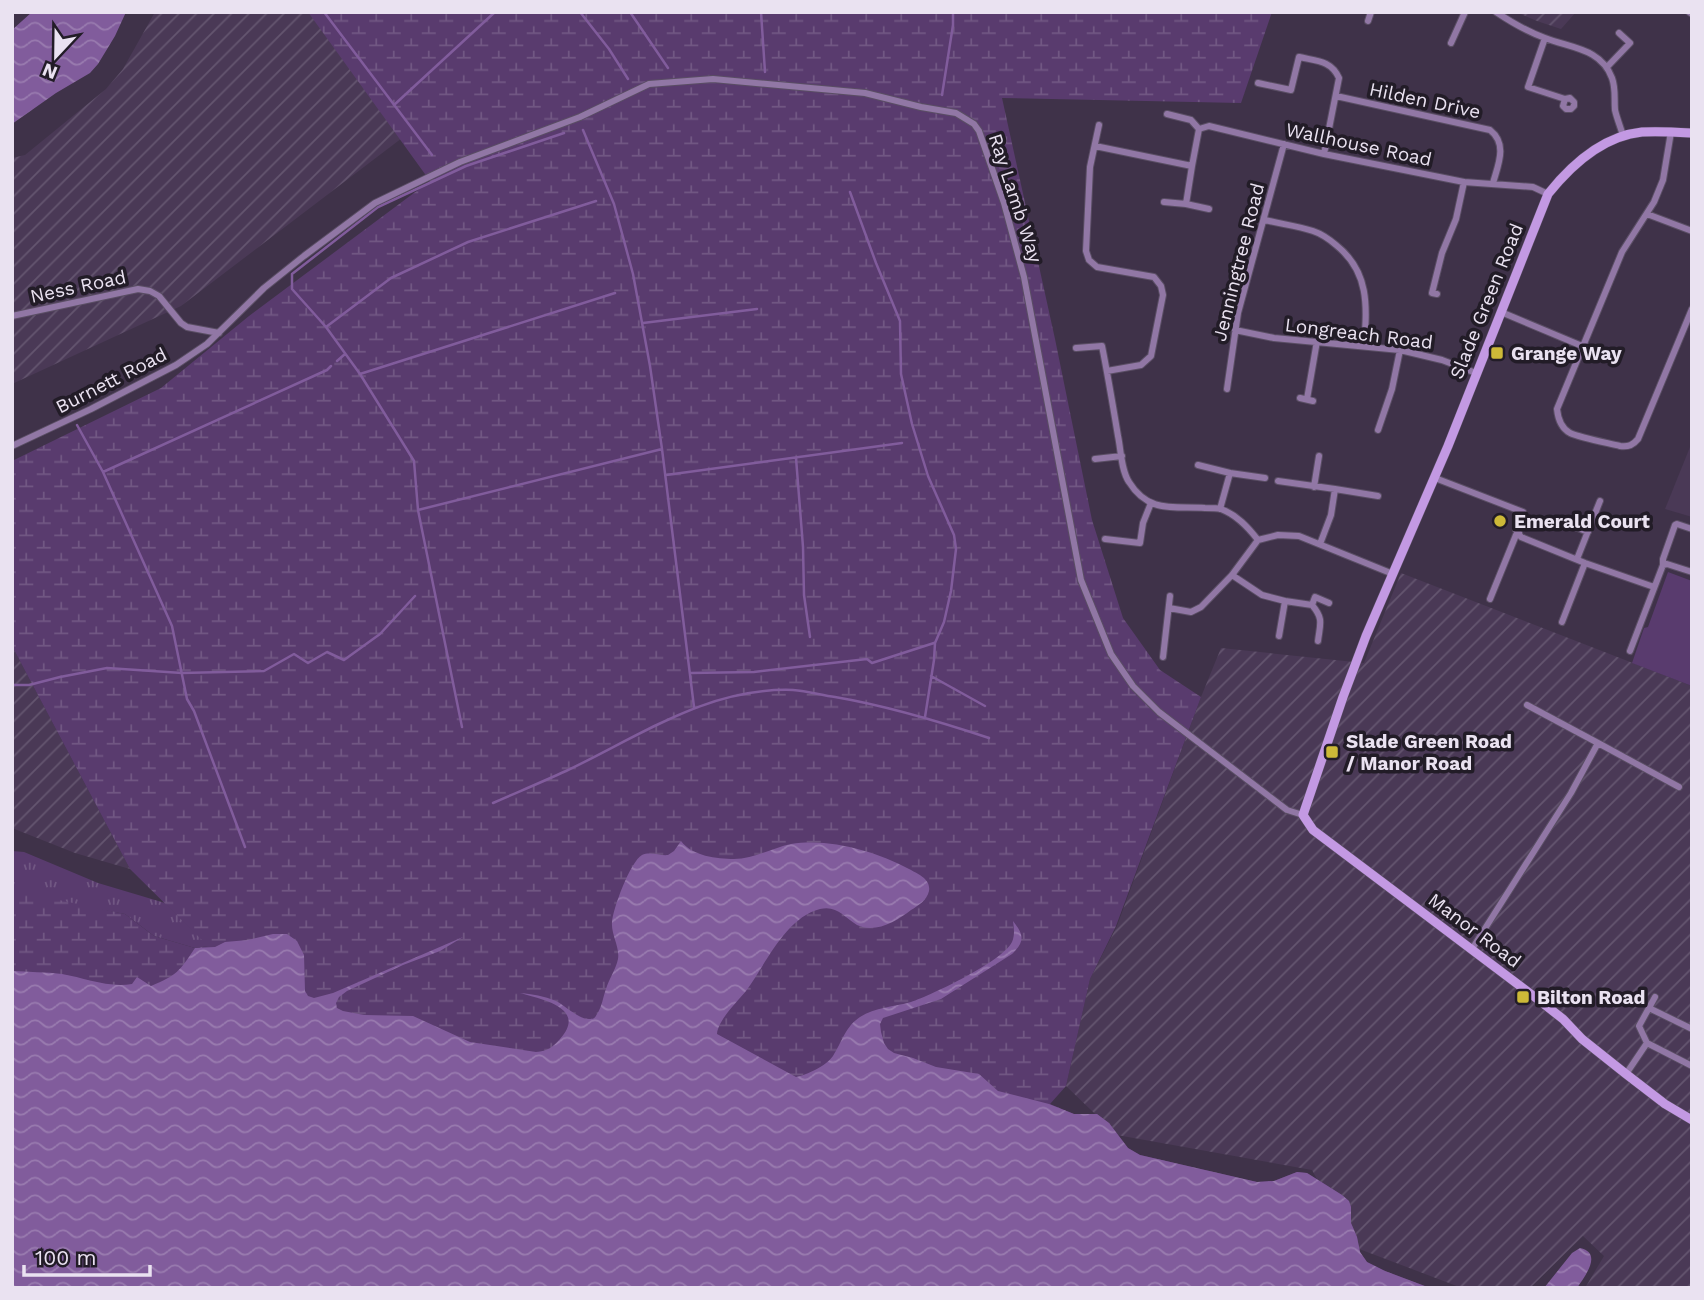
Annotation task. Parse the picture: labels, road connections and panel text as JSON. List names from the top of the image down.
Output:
{
  "streets": {
    "street": [
      "Hilden Drive",
      "Wallhouse Road",
      "Ray Lamb Way",
      "Jenningtree Road",
      "Ness Road",
      "Slade Green Road",
      "Longreach Road",
      "Burnett Road",
      "Manor Road"
    ]
  },
  "crossings": [
    ["Hilden Drive", "Wallhouse Road"],
    ["Wallhouse Road", "Jenningtree Road"],
    ["Wallhouse Road", "Slade Green Road"],
    ["Ray Lamb Way", "Ness Road"],
    ["Ray Lamb Way", "Burnett Road"],
    ["Ray Lamb Way", "Manor Road"],
    ["Jenningtree Road", "Longreach Road"],
    ["Ness Road", "Burnett Road"],
    ["Slade Green Road", "Longreach Road"]
  ],
  "places": {
    "transit": ["Grange Way", "Slade Green Road / Manor Road", "Bilton Road"],
    "other": ["Emerald Court"]
  },
  "scale_bar": "100 m",
  "north": "bottom"
}
